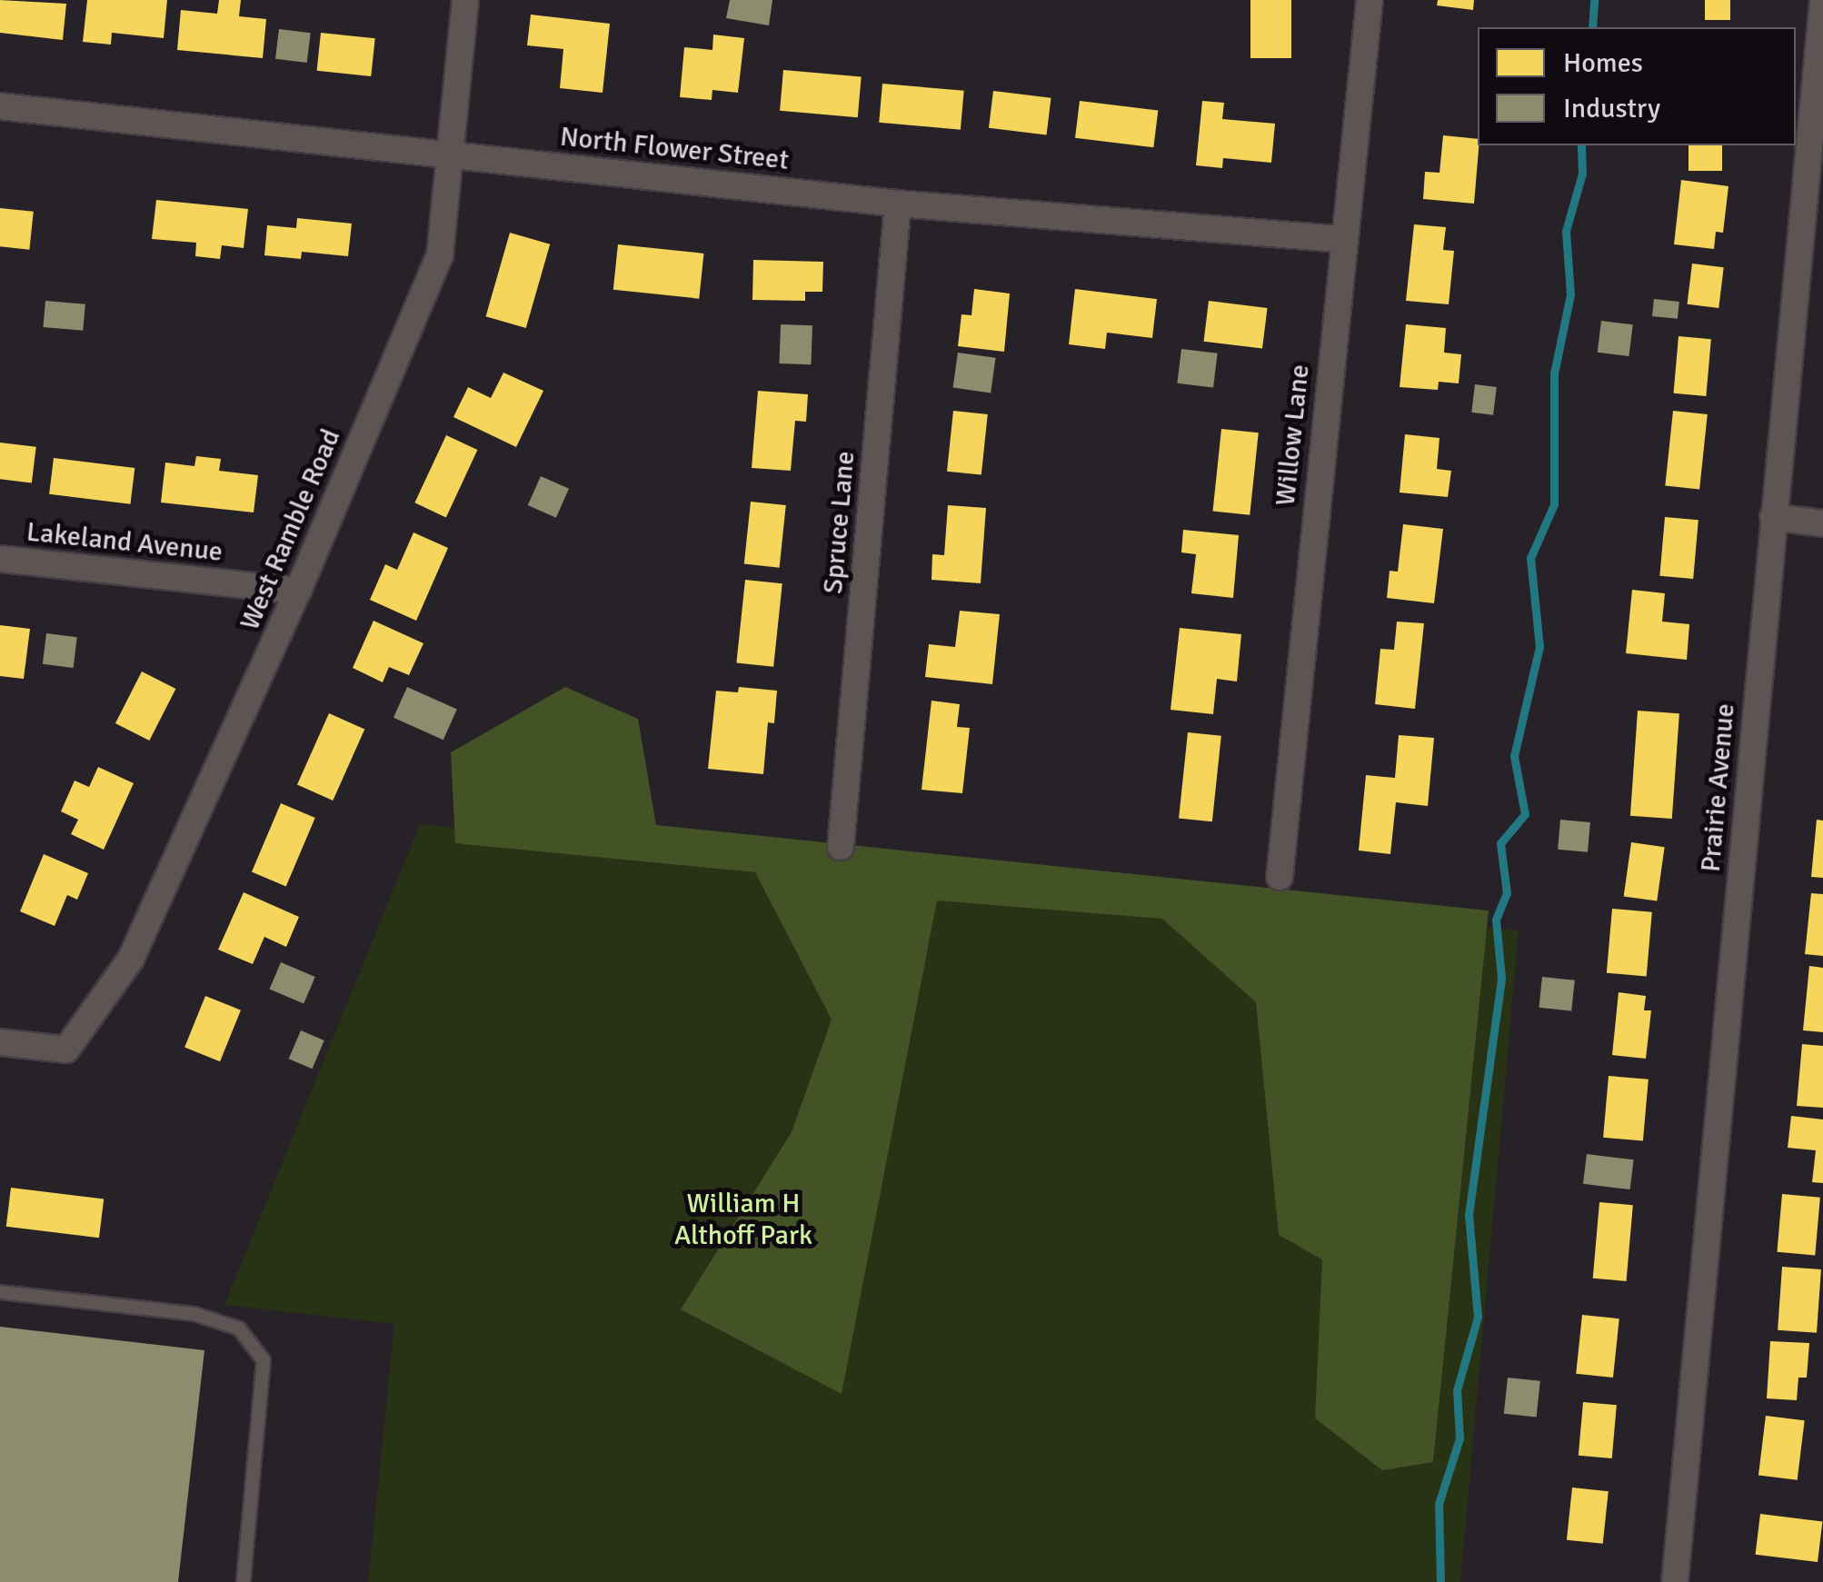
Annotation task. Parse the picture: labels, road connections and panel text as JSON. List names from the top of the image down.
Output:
{
  "streets": {
    "street": [
      "North Flower Street",
      "Willow Lane",
      "Spruce Lane",
      "West Ramble Road",
      "Lakeland Avenue",
      "Prairie Avenue"
    ]
  },
  "crossings": [
    ["North Flower Street", "Willow Lane"],
    ["North Flower Street", "Spruce Lane"],
    ["North Flower Street", "West Ramble Road"],
    ["West Ramble Road", "Lakeland Avenue"]
  ],
  "parks": ["William H Althoff Park"],
  "legend": ["Homes", "Industry"]
}
